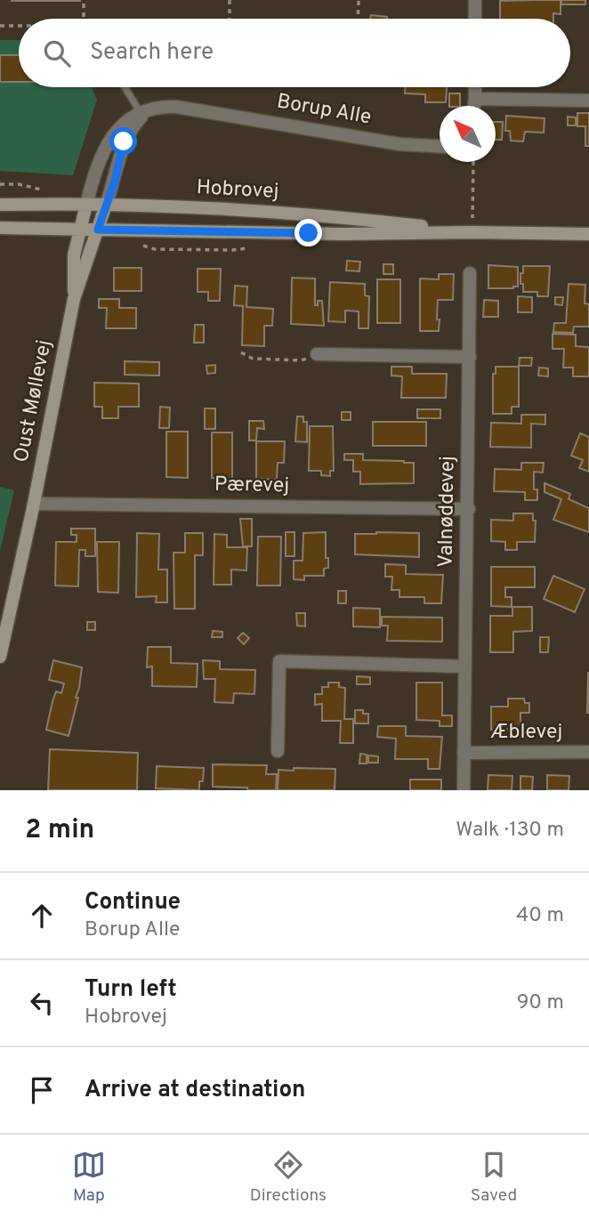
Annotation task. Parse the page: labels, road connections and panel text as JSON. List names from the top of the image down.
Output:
{
  "streets": {
    "main road": ["Hobrovej", "Oust Møllevej"],
    "street": [
      "Borup Alle",
      "Pærevej",
      "Valnøddevej",
      "Æblevej"
    ]
  },
  "crossings": [
    ["Borup Alle", "Hobrovej"],
    ["Borup Alle", "Oust Møllevej"],
    ["Hobrovej", "Oust Møllevej"],
    ["Oust Møllevej", "Pærevej"],
    ["Pærevej", "Valnøddevej"],
    ["Valnøddevej", "Æblevej"]
  ],
  "north": "top left",
  "page": {
    "search": "Search here",
    "heading": ["2 min", "Walk · 130 m"],
    "list": [
      ["Continue", "Borup Alle", "40 m"],
      ["Turn left", "Hobrovej", "90 m"],
      "Arrive at destination"
    ],
    "nav": ["Map", "Directions", "Saved"]
  }
}
